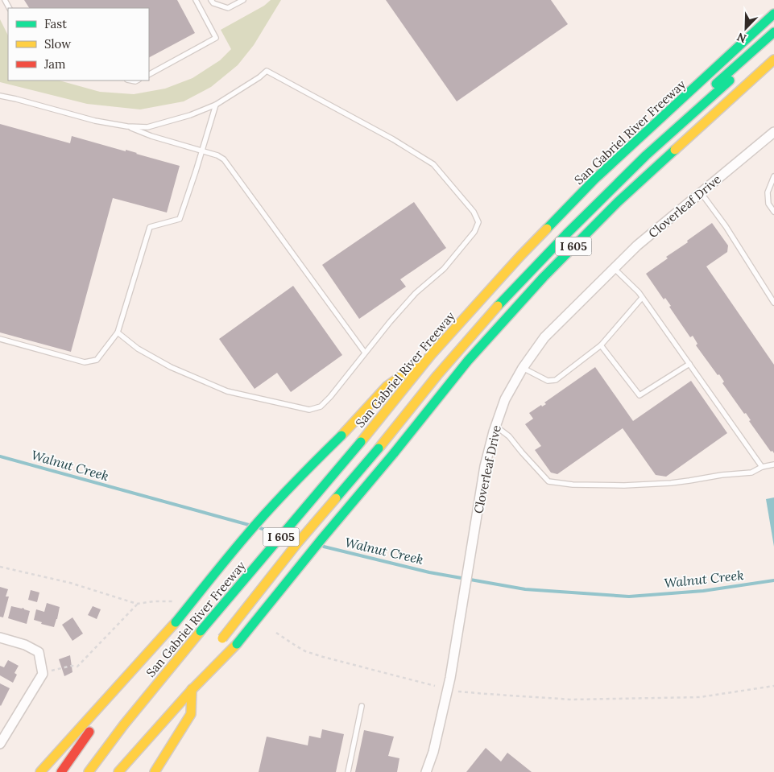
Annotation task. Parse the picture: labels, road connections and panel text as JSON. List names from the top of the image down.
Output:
{
  "streets": {
    "highway": ["San Gabriel River Freeway", "I 605"],
    "street": ["Cloverleaf Drive"]
  },
  "water": ["Walnut Creek"],
  "legend": ["Fast", "Slow", "Jam"],
  "north": "bottom left"
}
